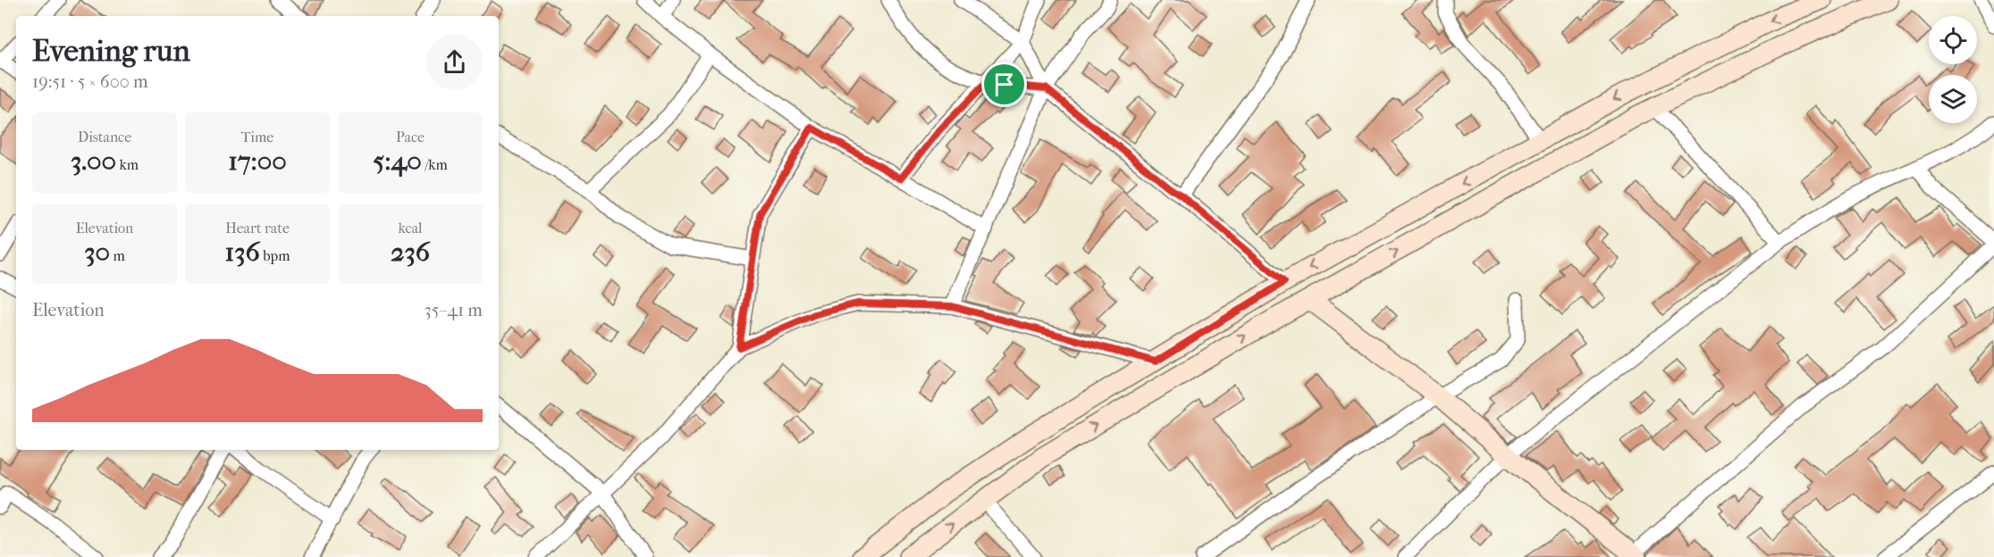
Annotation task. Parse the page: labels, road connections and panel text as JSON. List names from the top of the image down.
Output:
{
  "page": {
    "heading": ["Evening run", "19:51 · 5 × 600 m"],
    "stats": [
      ["Distance", "3.00 km"],
      ["Time", "17:00"],
      ["Pace", "5:40 /km"],
      ["Elevation", "30 m"],
      ["Heart rate", "136 bpm"],
      ["kcal", "236"]
    ],
    "chart": ["Elevation", "35–41 m"]
  }
}
